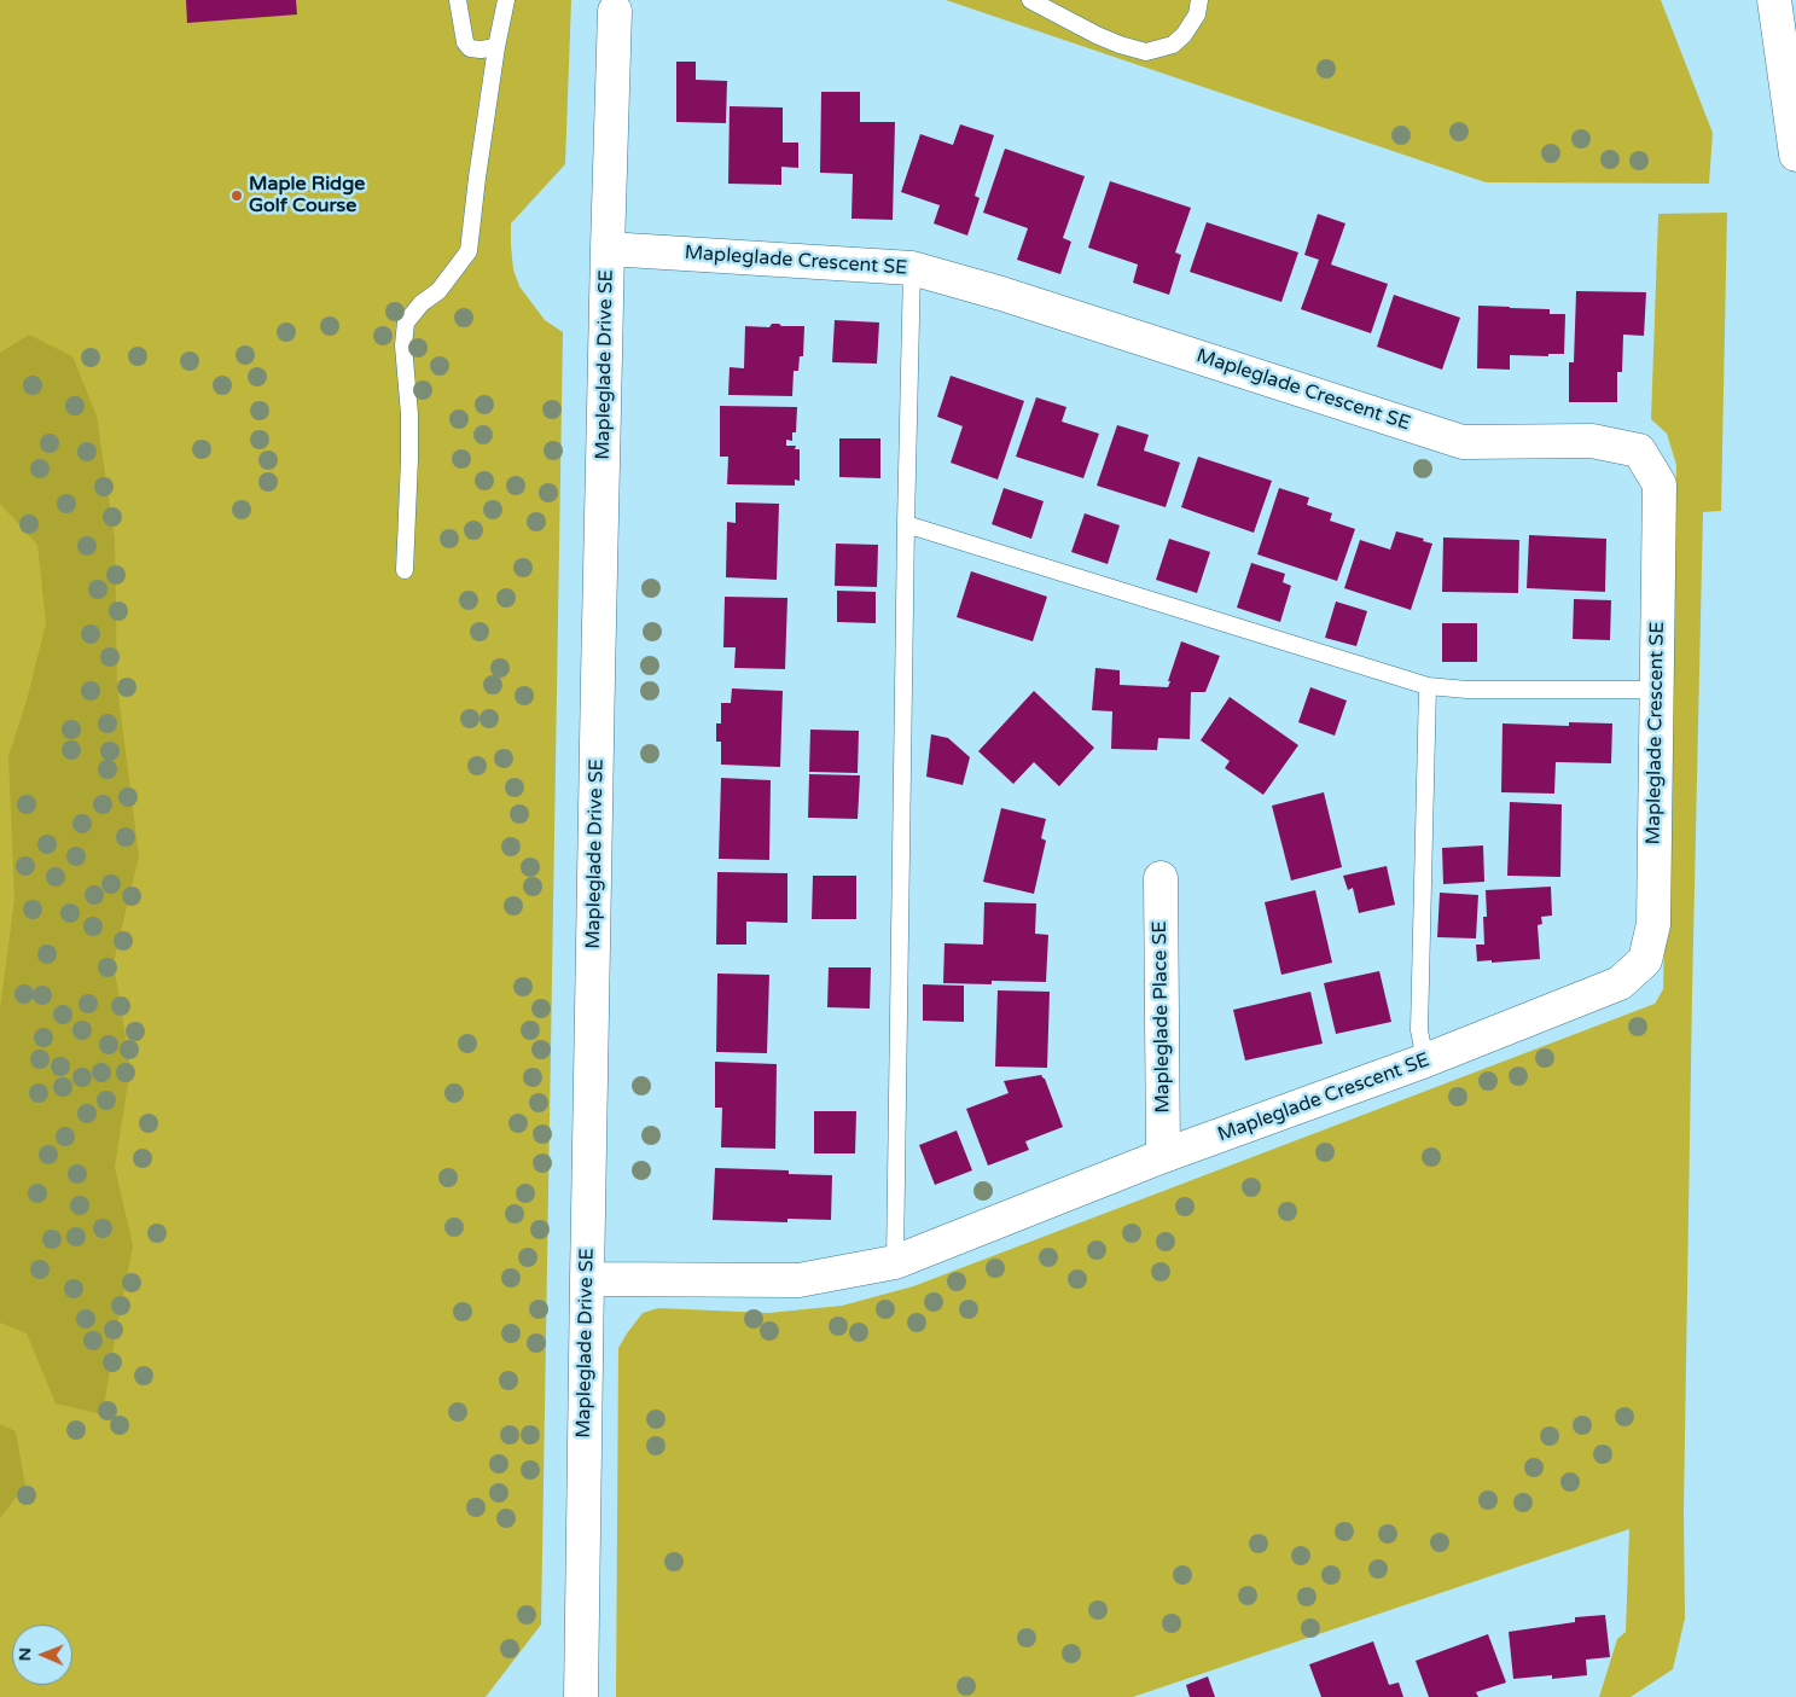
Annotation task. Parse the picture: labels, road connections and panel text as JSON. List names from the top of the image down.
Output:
{
  "streets": {
    "main road": ["Mapleglade Crescent SE", "Mapleglade Drive SE", "Mapleglade Place SE"]
  },
  "crossings": [
    ["Mapleglade Crescent SE", "Mapleglade Drive SE"],
    ["Mapleglade Crescent SE", "Mapleglade Place SE"]
  ],
  "places": ["Maple Ridge Golf Course"],
  "north": "left"
}
